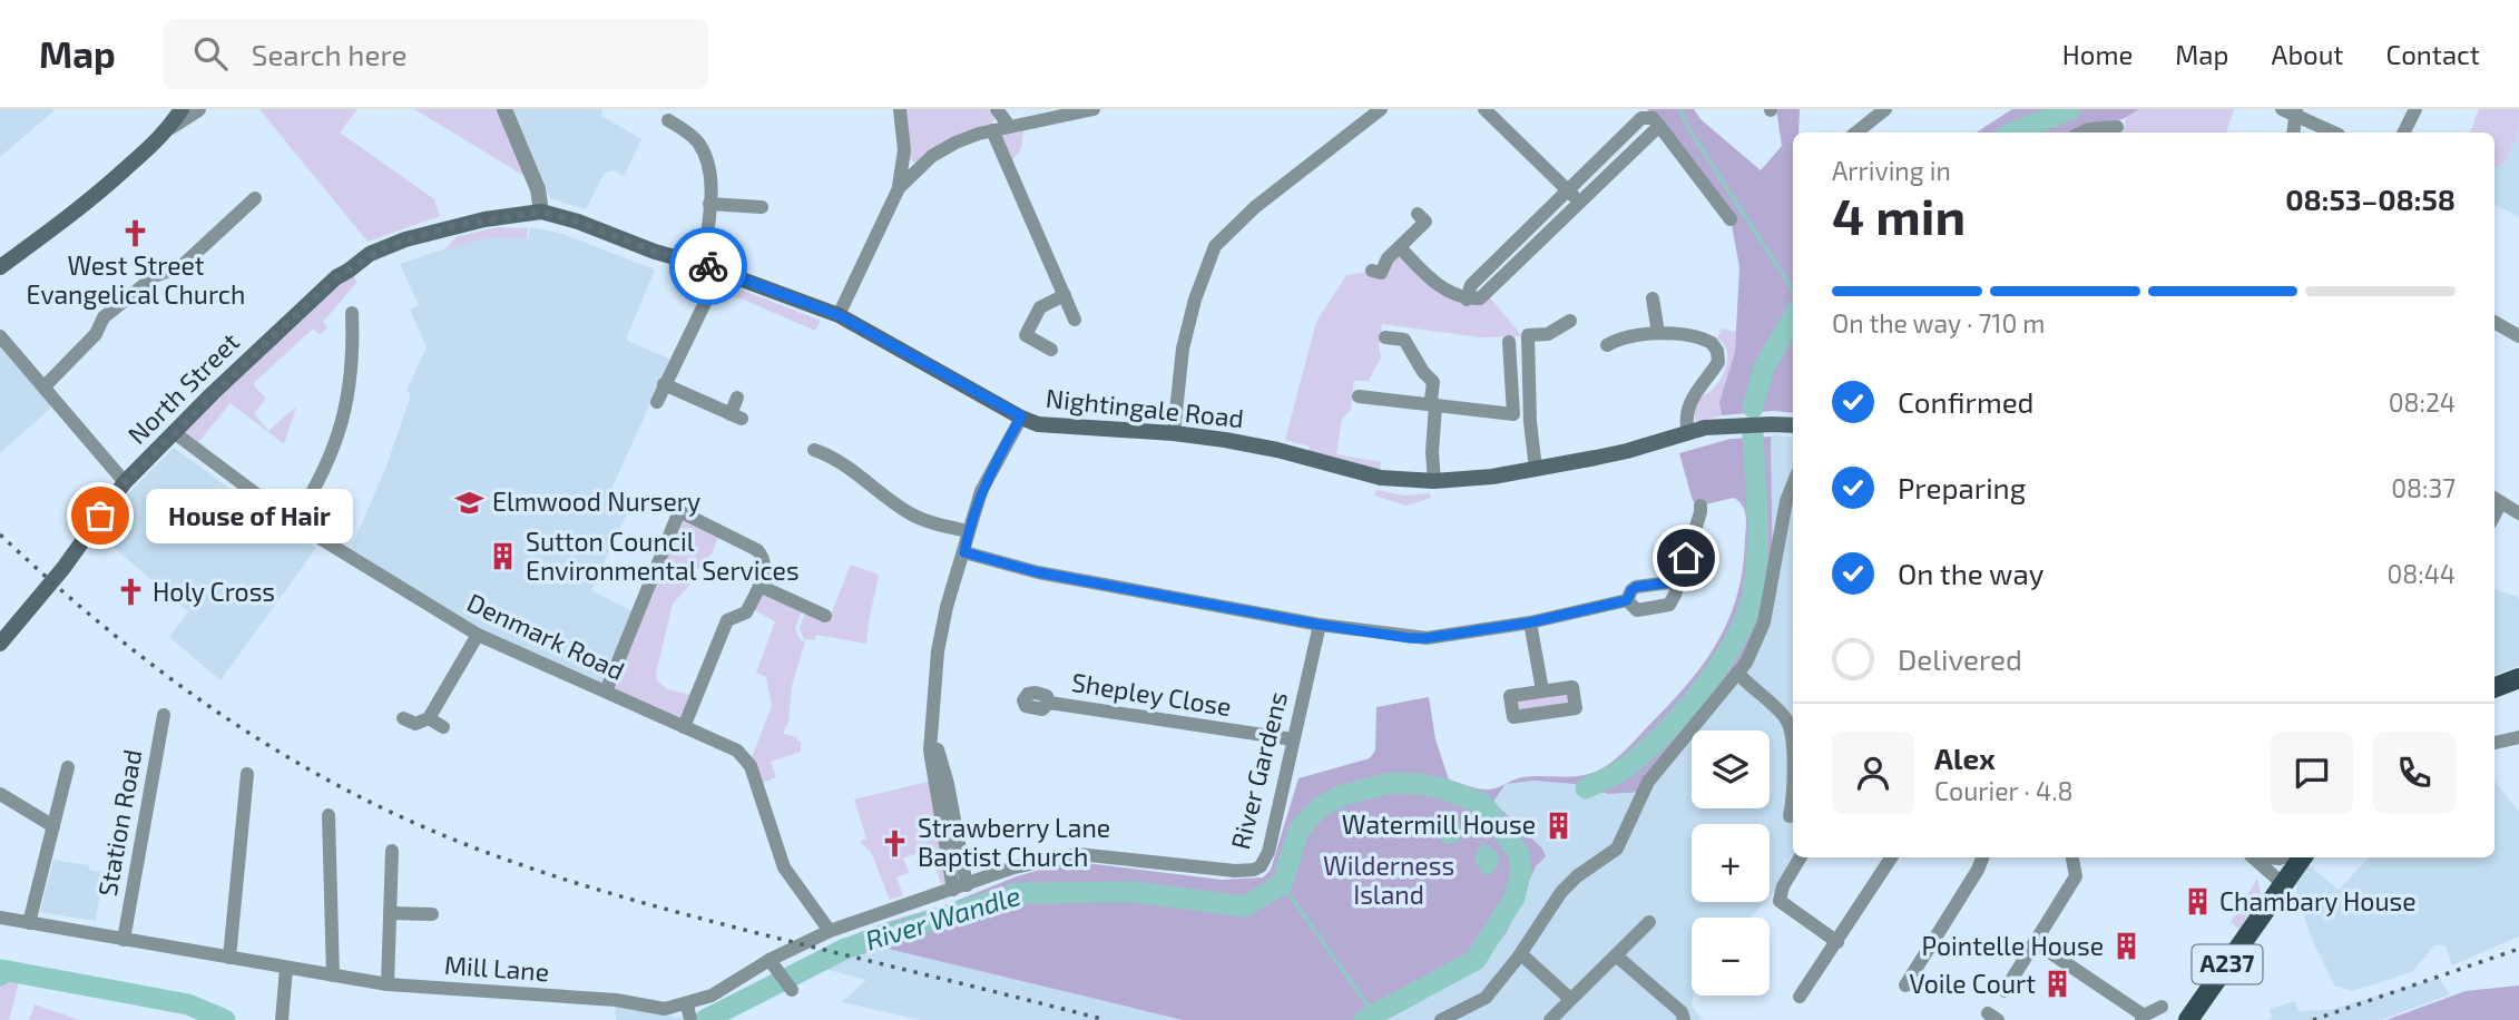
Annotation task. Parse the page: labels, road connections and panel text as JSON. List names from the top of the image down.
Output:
{
  "streets": {
    "main road": ["North Street", "Nightingale Road", "A237"],
    "street": [
      "Denmark Road",
      "Shepley Close",
      "River Gardens",
      "Station Road",
      "Mill Lane"
    ]
  },
  "crossings": [
    ["North Street", "Nightingale Road"],
    ["North Street", "Denmark Road"],
    ["Denmark Road", "Mill Lane"],
    ["Shepley Close", "River Gardens"],
    ["River Gardens", "Mill Lane"],
    ["Station Road", "Mill Lane"]
  ],
  "water": ["River Wandle"],
  "parks": ["Wilderness Island"],
  "places": {
    "church": ["West Street Evangelical Church", "Holy Cross", "Strawberry Lane Baptist Church"],
    "school or university": ["Elmwood Nursery"],
    "other": ["House of Hair"],
    "building": [
      "Sutton Council Environmental Services",
      "Watermill House",
      "Chambary House",
      "Pointelle House",
      "Voile Court"
    ]
  },
  "page": {
    "header": "Map",
    "search": "Search here",
    "nav": [
      "Home",
      "Map",
      "About",
      "Contact"
    ],
    "heading": ["4 min", "Arriving in", "08:53–08:58"],
    "panel": ["Alex", "Courier · 4.8"],
    "bar": "On the way · 710 m",
    "list": [
      ["Confirmed", "08:24"],
      ["Preparing", "08:37"],
      ["On the way", "08:44"],
      "Delivered"
    ],
    "bubble": "House of Hair",
    "map_buttons": ["+", "−"]
  }
}
